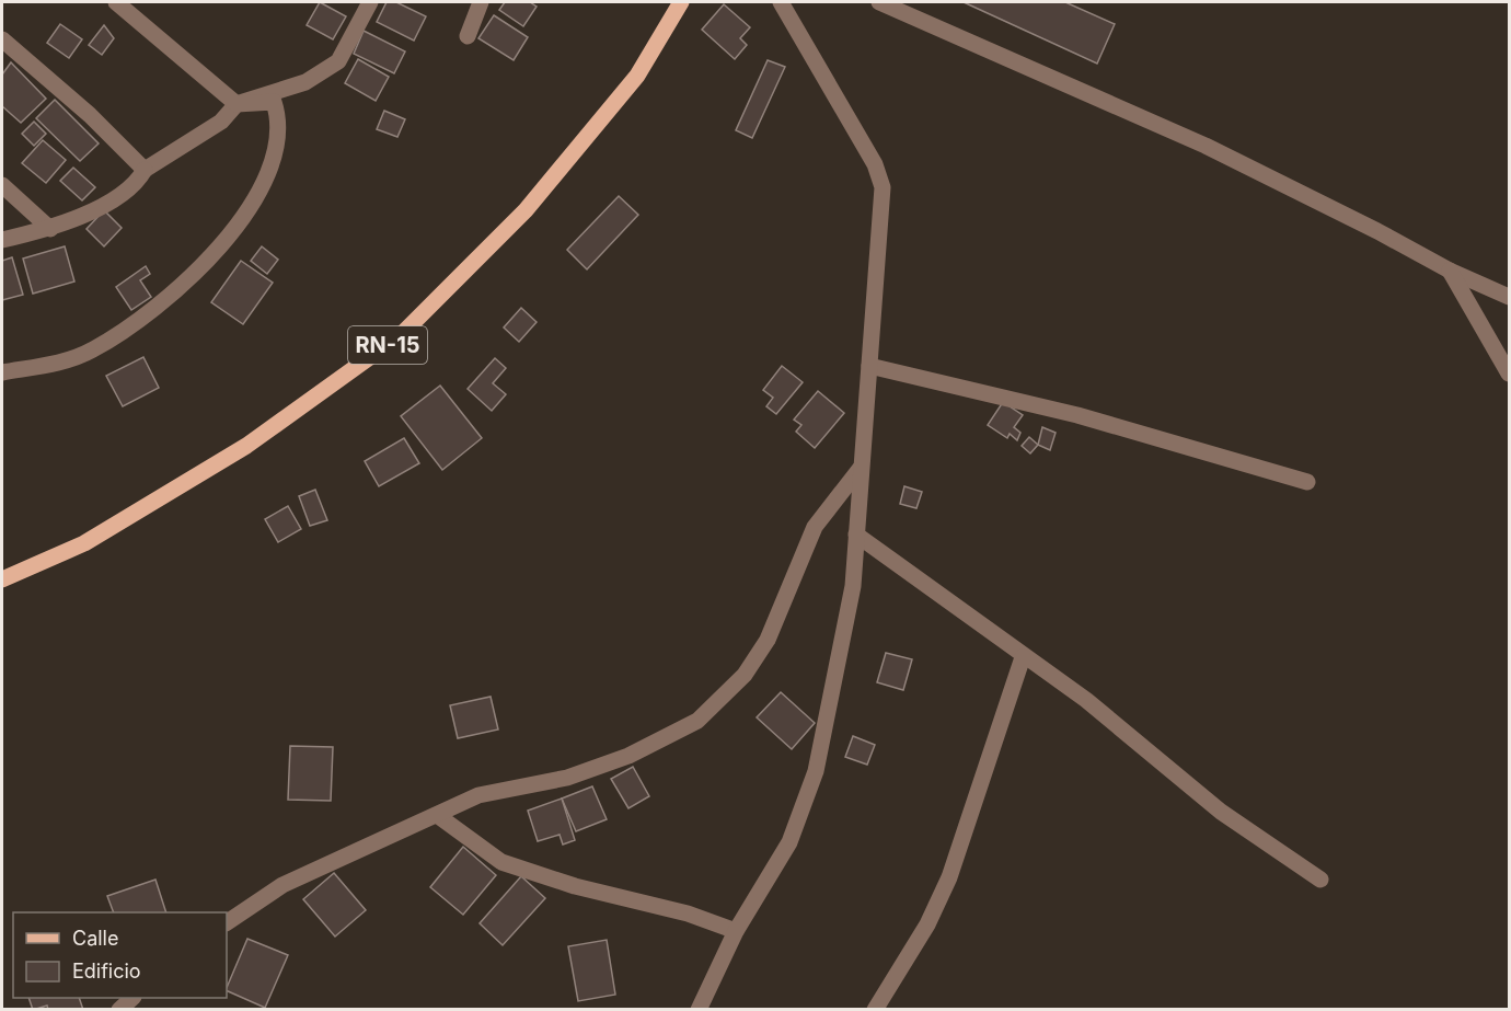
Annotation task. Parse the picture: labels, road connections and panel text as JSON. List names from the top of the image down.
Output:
{
  "streets": {
    "main road": ["RN-15"]
  },
  "legend": ["Calle", "Edificio"]
}
